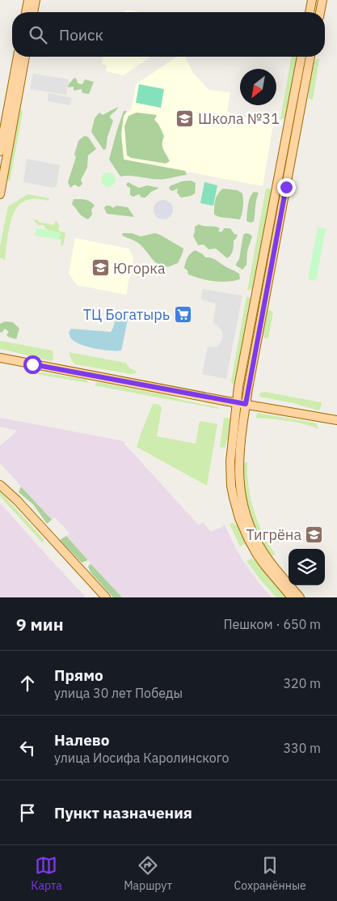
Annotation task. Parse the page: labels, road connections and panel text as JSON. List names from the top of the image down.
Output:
{
  "places": {
    "school or university": ["Школа №31", "Югорка", "Тигрёна"],
    "supermarket": ["ТЦ Богатырь"]
  },
  "north": "bottom left",
  "page": {
    "search": "Поиск",
    "heading": ["9 мин", "Пешком · 650 m"],
    "list": [
      ["Прямо", "улица 30 лет Победы", "320 m"],
      ["Налево", "улица Иосифа Каролинского", "330 m"],
      "Пункт назначения"
    ],
    "nav": ["Карта", "Маршрут", "Сохранённые"]
  }
}
